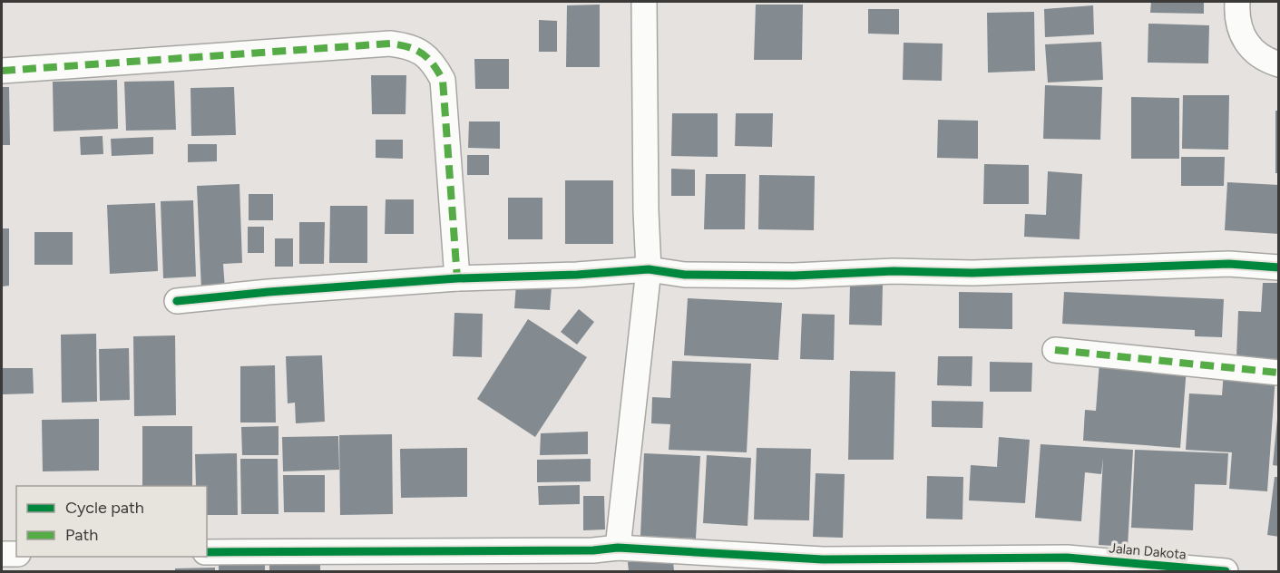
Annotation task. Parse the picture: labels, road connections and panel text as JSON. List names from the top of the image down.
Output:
{
  "streets": {
    "street": ["Jalan Dakota"]
  },
  "legend": ["Cycle path", "Path"]
}
